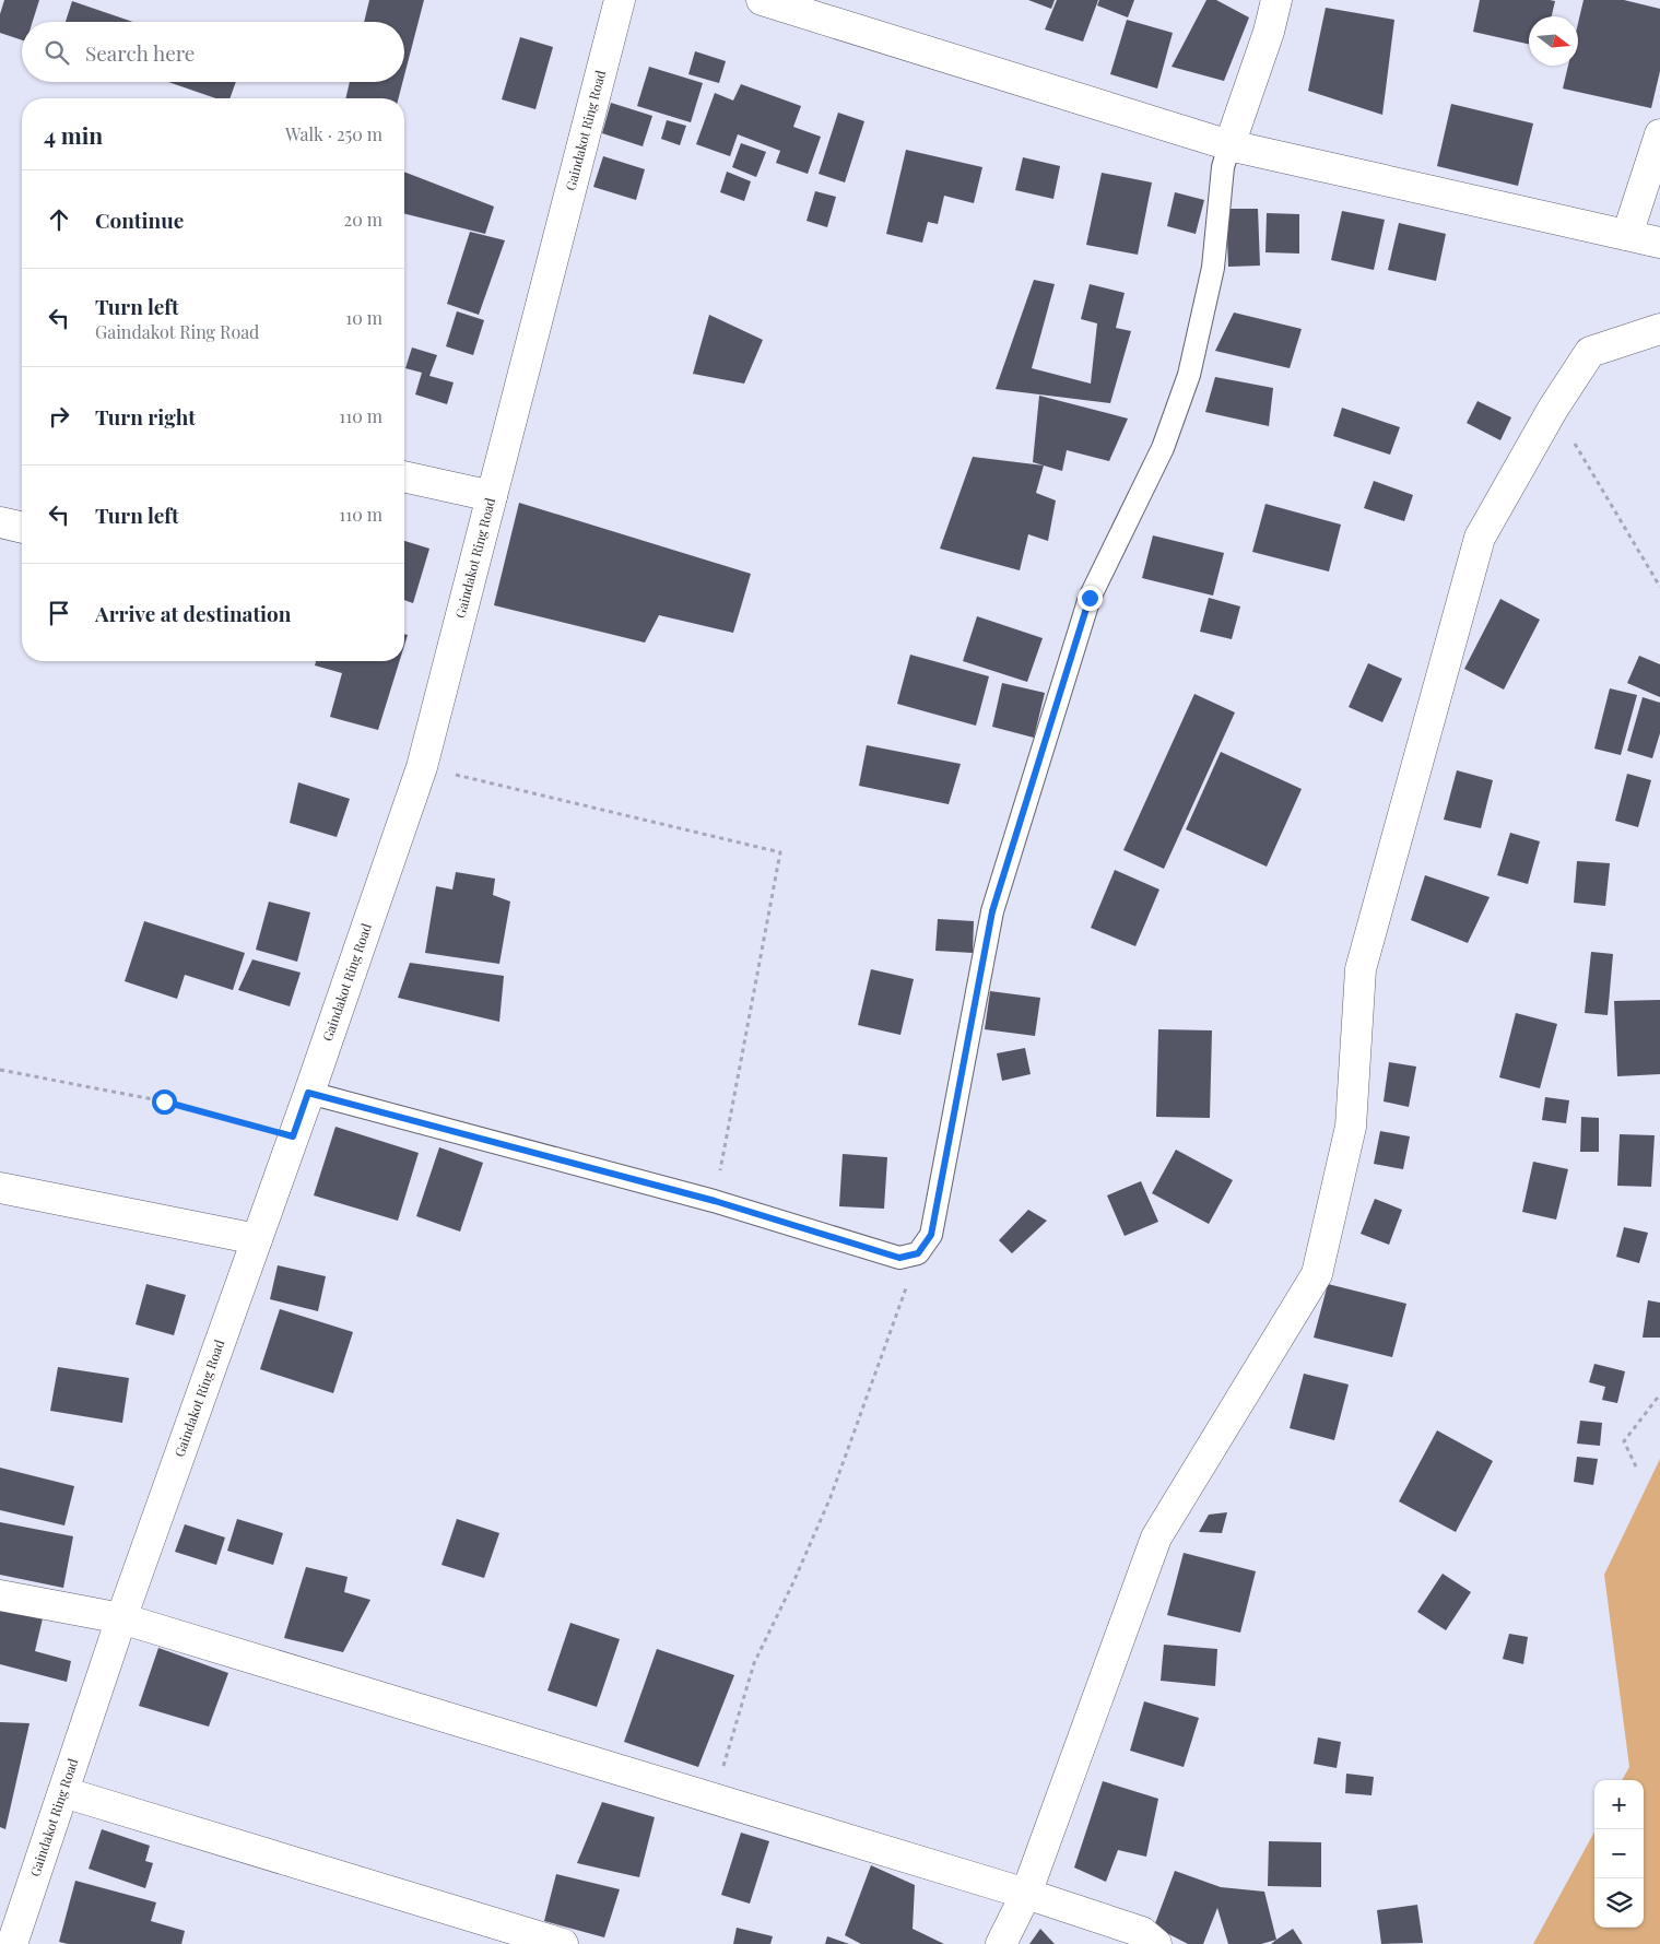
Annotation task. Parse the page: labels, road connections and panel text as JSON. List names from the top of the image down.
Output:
{
  "streets": {
    "street": ["Gaindakot Ring Road"]
  },
  "north": "right",
  "page": {
    "search": "Search here",
    "heading": ["4 min", "Walk · 250 m"],
    "list": [
      ["Continue", "20 m"],
      ["Turn left", "Gaindakot Ring Road", "10 m"],
      ["Turn right", "110 m"],
      ["Turn left", "110 m"],
      "Arrive at destination"
    ],
    "map_buttons": ["+", "−"]
  }
}
